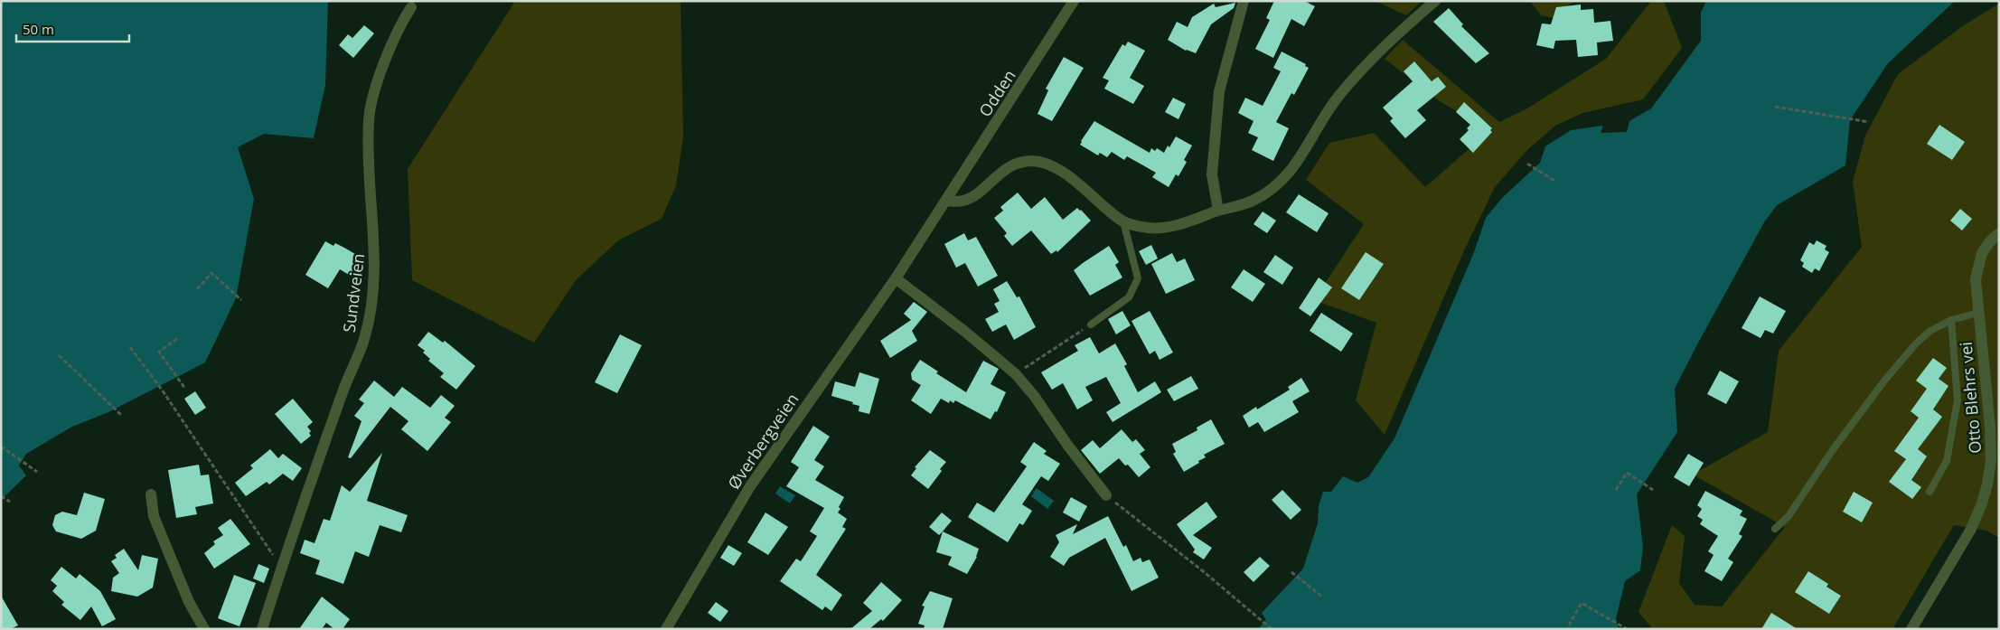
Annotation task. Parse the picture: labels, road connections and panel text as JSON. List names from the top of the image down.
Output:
{
  "streets": {
    "street": [
      "Odden",
      "Sundveien",
      "Otto Blehrs vei",
      "Øverbergveien"
    ]
  },
  "crossings": [
    ["Odden", "Øverbergveien"]
  ],
  "scale_bar": "50 m"
}
